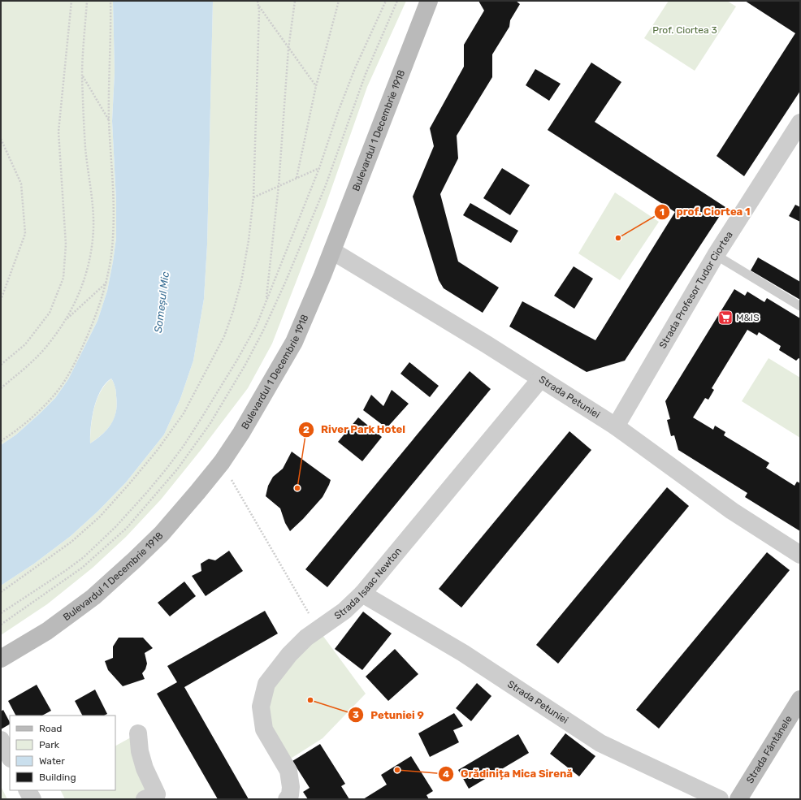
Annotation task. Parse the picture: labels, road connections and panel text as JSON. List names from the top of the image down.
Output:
{
  "streets": {
    "main road": ["Bulevardul 1 Decembrie 1918", "Strada Fântânele"],
    "street": ["Strada Profesor Tudor Ciortea", "Strada Petuniei", "Strada Isaac Newton"]
  },
  "crossings": [
    ["Bulevardul 1 Decembrie 1918", "Strada Petuniei"],
    ["Strada Profesor Tudor Ciortea", "Strada Petuniei"],
    ["Strada Petuniei", "Strada Isaac Newton"]
  ],
  "water": ["Someșul Mic"],
  "parks": ["Prof. Ciortea 3"],
  "places": {
    "other": [
      "prof. Ciortea 1",
      "River Park Hotel",
      "Petuniei 9",
      "Grădinița Mica Sirenă"
    ],
    "supermarket": ["M&IS"]
  },
  "legend": [
    "Road",
    "Park",
    "Water",
    "Building"
  ]
}
